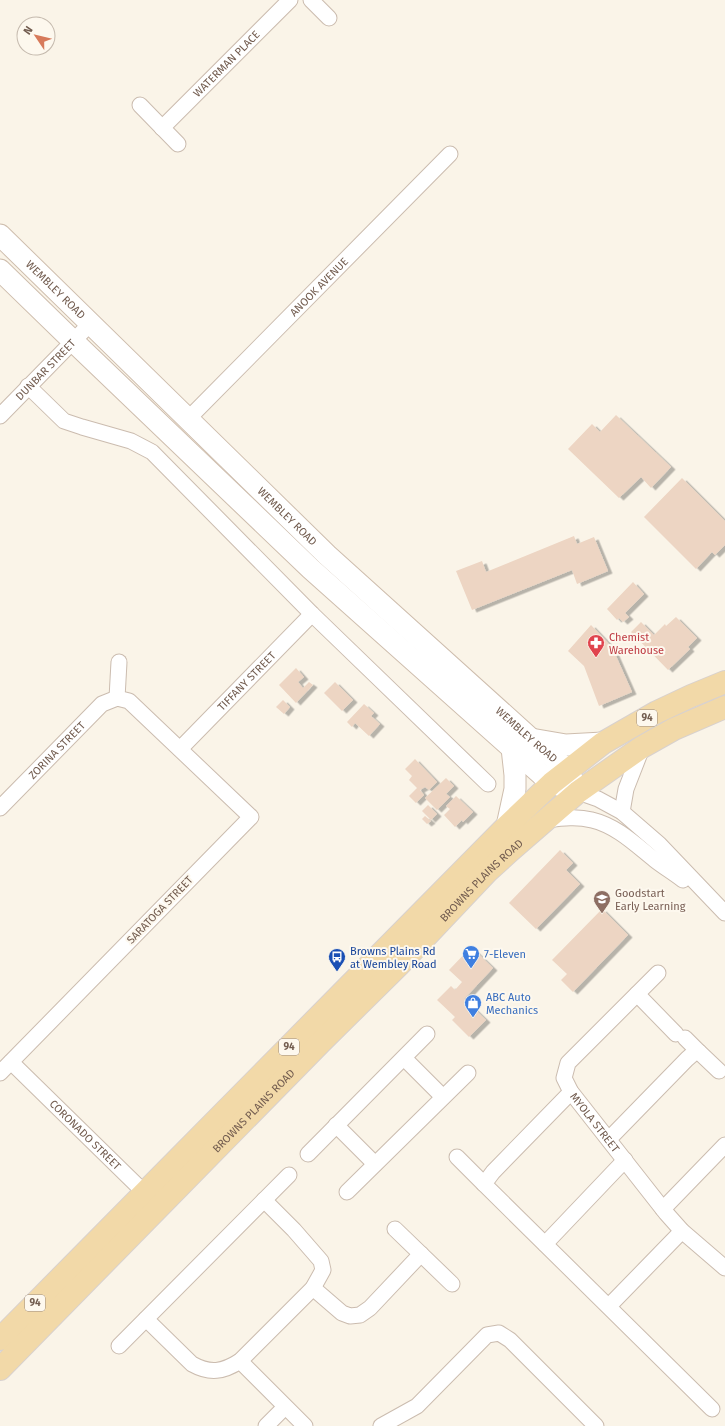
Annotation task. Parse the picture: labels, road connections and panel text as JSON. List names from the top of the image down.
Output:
{
  "streets": {
    "main road": ["WEMBLEY ROAD", "94", "BROWNS PLAINS ROAD"],
    "street": [
      "WATERMAN PLACE",
      "ANOOK AVENUE",
      "DUNBAR STREET",
      "TIFFANY STREET",
      "ZORINA STREET",
      "SARATOGA STREET",
      "MYOLA STREET",
      "CORONADO STREET"
    ]
  },
  "crossings": [
    ["ANOOK AVENUE", "WEMBLEY ROAD"],
    ["WEMBLEY ROAD", "DUNBAR STREET"],
    ["WEMBLEY ROAD", "BROWNS PLAINS ROAD"],
    ["TIFFANY STREET", "SARATOGA STREET"],
    ["BROWNS PLAINS ROAD", "CORONADO STREET"],
    ["SARATOGA STREET", "CORONADO STREET"]
  ],
  "places": {
    "pharmacy": ["Chemist Warehouse"],
    "school or university": ["Goodstart Early Learning"],
    "supermarket": ["7-Eleven"],
    "bus stop": ["Browns Plains Rd at Wembley Road"],
    "shop": ["ABC Auto Mechanics"]
  },
  "north": "top left"
}
